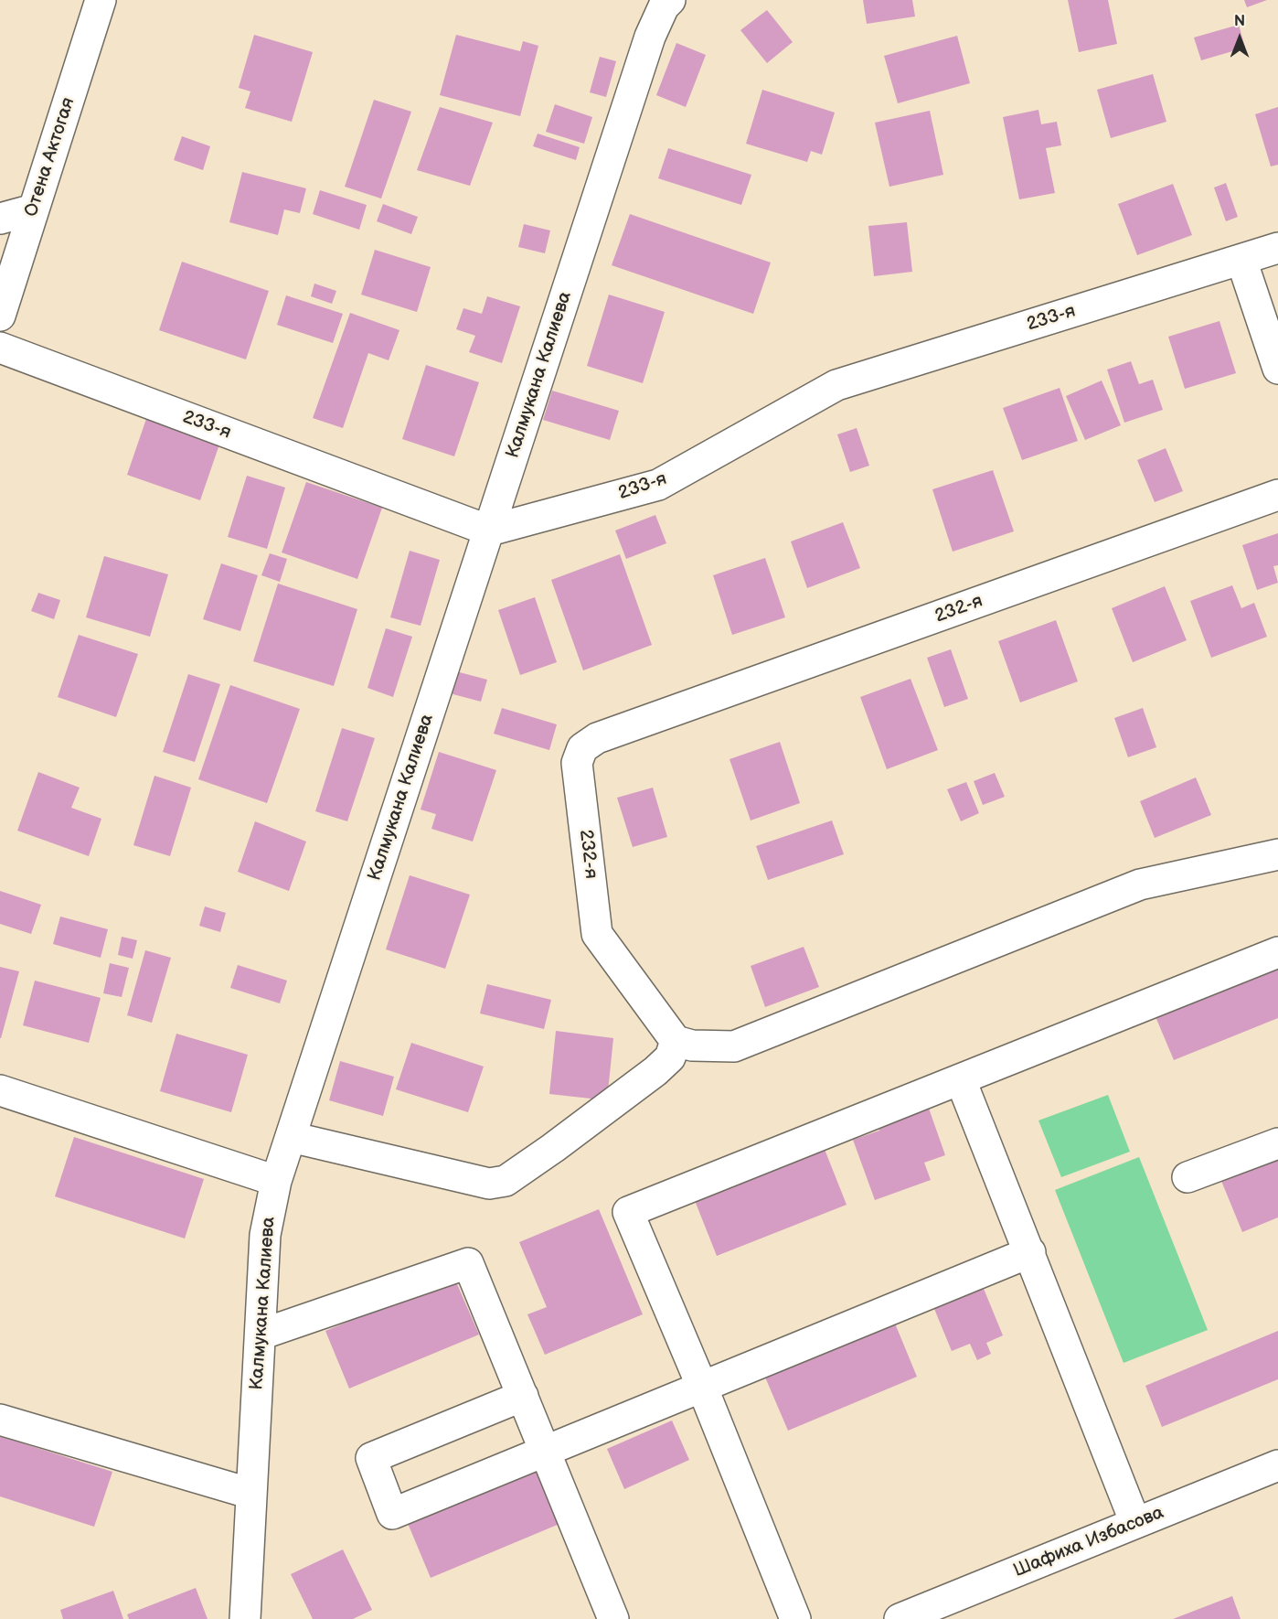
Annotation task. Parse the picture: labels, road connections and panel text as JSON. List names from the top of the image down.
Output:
{
  "streets": {
    "street": [
      "Отена Актогая",
      "233-я",
      "Калмукана Калиева",
      "232-я",
      "Шафиха Избасова"
    ]
  },
  "crossings": [
    ["233-я", "Калмукана Калиева"]
  ],
  "north": "top"
}
